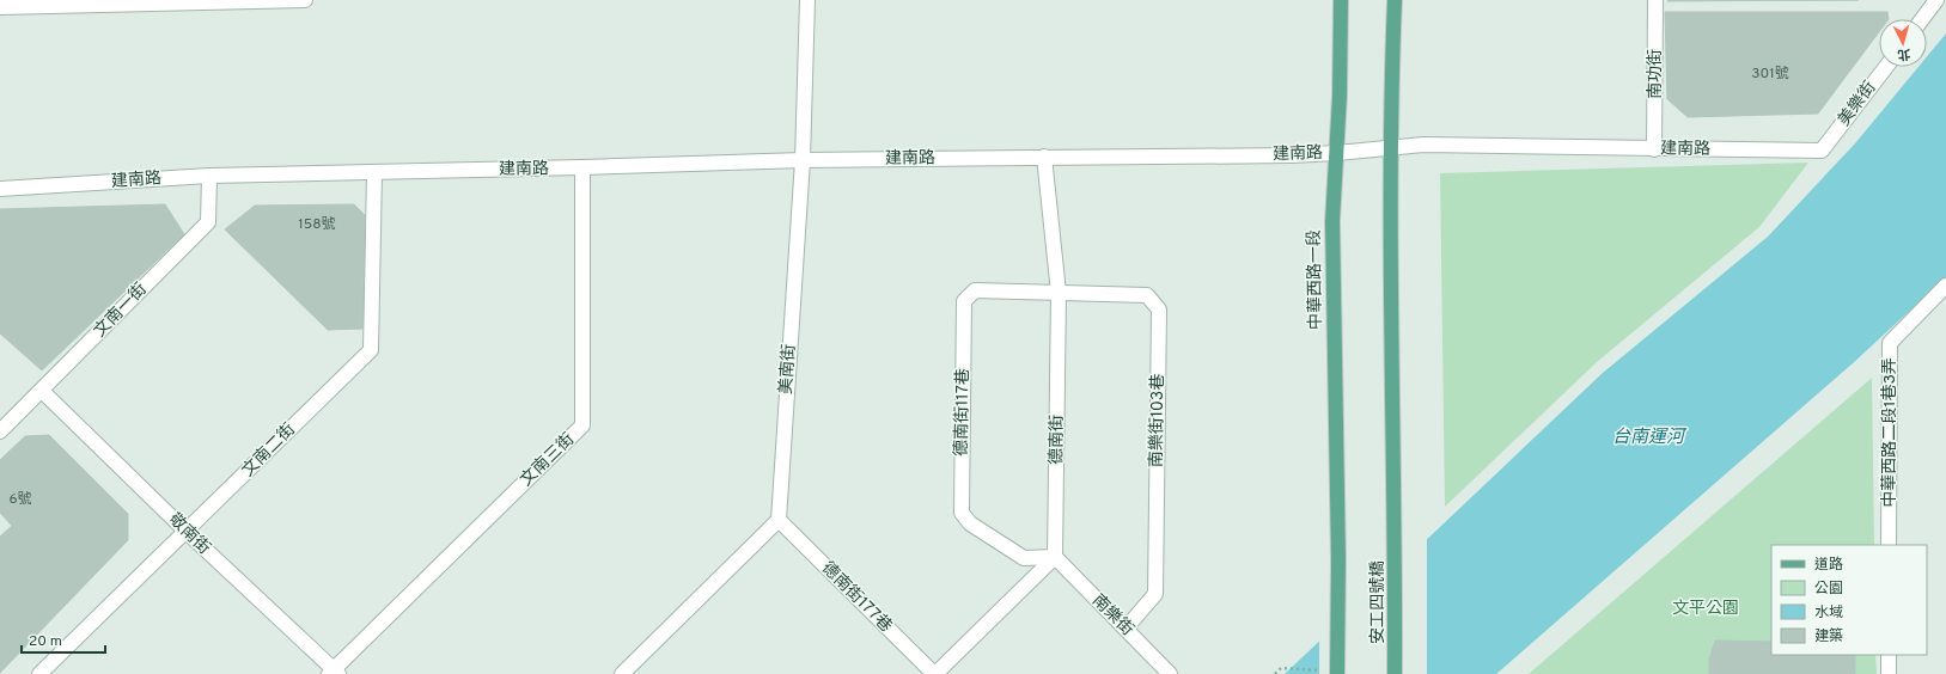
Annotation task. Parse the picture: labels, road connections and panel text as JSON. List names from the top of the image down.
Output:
{
  "streets": {
    "main road": ["中華西路一段", "安工四號橋"],
    "street": [
      "南功街",
      "美樂街",
      "建南路",
      "文南一街",
      "美南街",
      "德南街117巷",
      "南樂街103巷",
      "中華西路二段1巷3弄",
      "德南街",
      "文南二街",
      "文南三街",
      "敬南街",
      "德南街177巷",
      "南樂街"
    ]
  },
  "crossings": [
    ["南功街", "建南路"],
    ["美樂街", "建南路"],
    ["建南路", "中華西路一段"],
    ["建南路", "文南一街"],
    ["建南路", "美南街"],
    ["建南路", "德南街"],
    ["建南路", "文南二街"],
    ["建南路", "文南三街"],
    ["建南路", "安工四號橋"],
    ["文南一街", "敬南街"],
    ["美南街", "德南街177巷"],
    ["德南街117巷", "南樂街103巷"],
    ["德南街117巷", "德南街"],
    ["德南街117巷", "南樂街"],
    ["南樂街103巷", "德南街"],
    ["南樂街103巷", "南樂街"],
    ["德南街", "南樂街"],
    ["文南二街", "敬南街"],
    ["文南三街", "敬南街"]
  ],
  "water": ["台南運河"],
  "parks": ["文平公園"],
  "house_numbers": ["301號", "158號", "6號"],
  "legend": [
    "道路",
    "公園",
    "水域",
    "建築"
  ],
  "scale_bar": "20 m",
  "north": "bottom"
}
